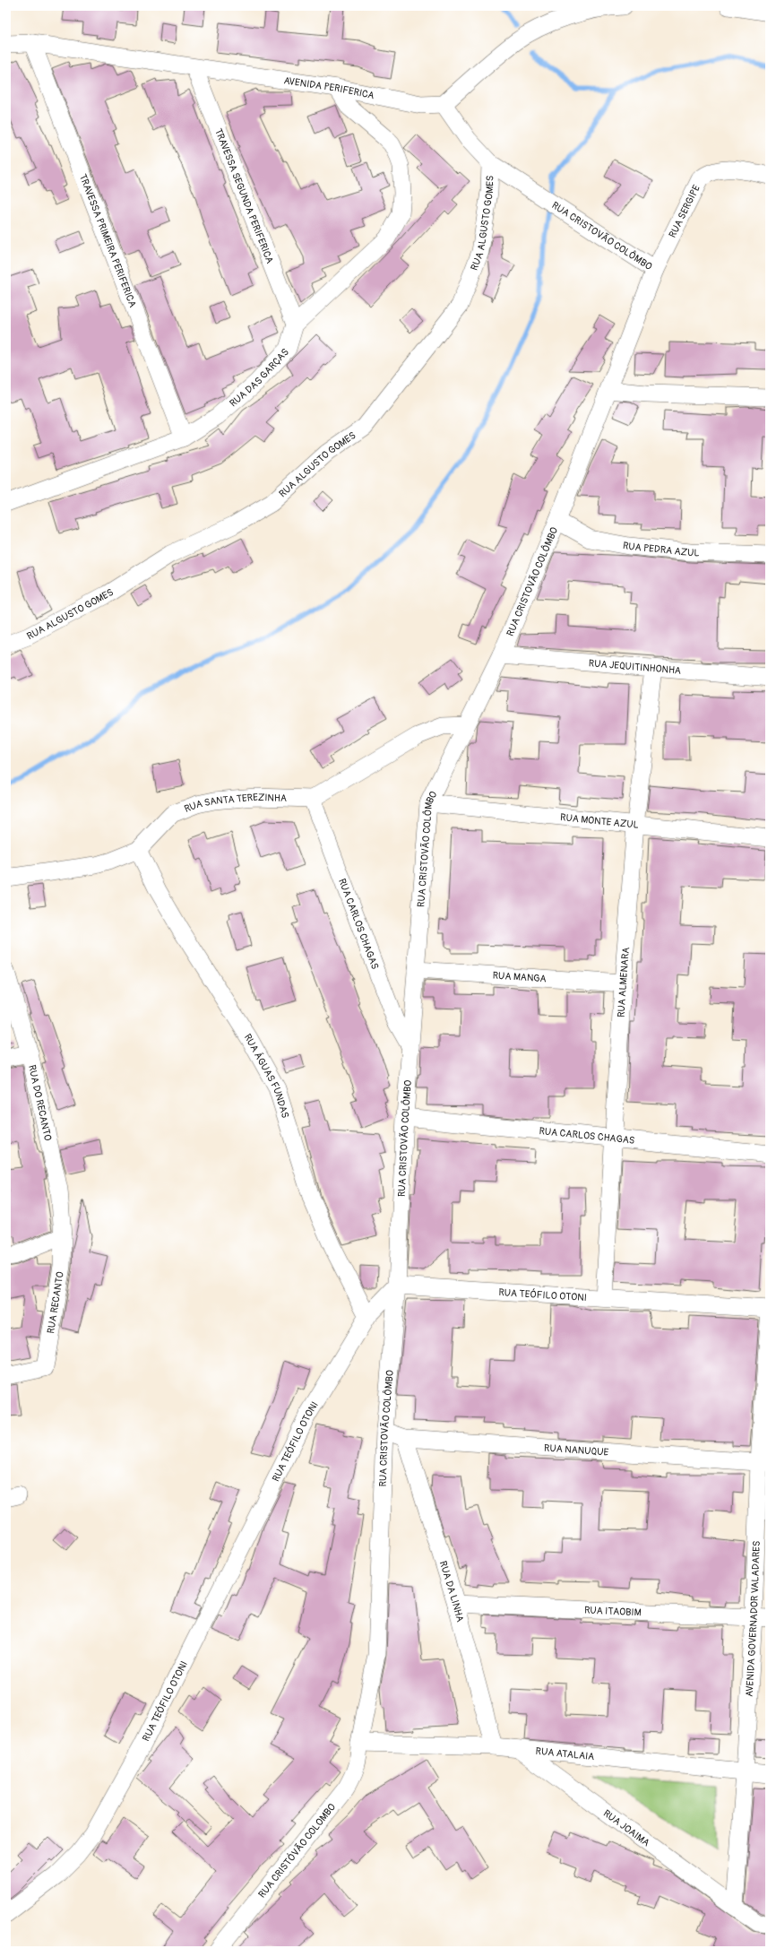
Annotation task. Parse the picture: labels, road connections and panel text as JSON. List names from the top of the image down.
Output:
{
  "streets": {
    "street": [
      "AVENIDA PERIFERICA",
      "TRAVESSA SEGUNDA PERIFERICA",
      "RUA SERGIPE",
      "RUA ALGUSTO GOMES",
      "RUA CRISTOVÃO COLÔMBO",
      "TRAVESSA PRIMEIRA PERIFERICA",
      "RUA DAS GARÇAS",
      "RUA PEDRA AZUL",
      "RUA JEQUITINHONHA",
      "RUA SANTA TEREZINHA",
      "RUA MONTE AZUL",
      "RUA CARLOS CHAGAS",
      "RUA MANGA",
      "RUA ALMENARA",
      "RUA ÁGUAS FUNDAS",
      "RUA DO RECANTO",
      "RUA TEÓFILO OTONI",
      "RUA RECANTO",
      "RUA NANUQUE",
      "RUA DA LINHA",
      "RUA ITAOBIM",
      "AVENIDA GOVERNADOR VALADARES",
      "RUA ATALAIA",
      "RUA JOAIMA",
      "RUA CRISTÓVÃO COLOMBO"
    ]
  },
  "crossings": [
    ["AVENIDA PERIFERICA", "TRAVESSA SEGUNDA PERIFERICA"],
    ["AVENIDA PERIFERICA", "RUA CRISTOVÃO COLÔMBO"],
    ["AVENIDA PERIFERICA", "TRAVESSA PRIMEIRA PERIFERICA"],
    ["TRAVESSA SEGUNDA PERIFERICA", "RUA DAS GARÇAS"],
    ["RUA SERGIPE", "RUA CRISTOVÃO COLÔMBO"],
    ["RUA ALGUSTO GOMES", "RUA CRISTOVÃO COLÔMBO"],
    ["RUA CRISTOVÃO COLÔMBO", "RUA PEDRA AZUL"],
    ["RUA CRISTOVÃO COLÔMBO", "RUA JEQUITINHONHA"],
    ["RUA CRISTOVÃO COLÔMBO", "RUA MONTE AZUL"],
    ["RUA CRISTOVÃO COLÔMBO", "RUA CARLOS CHAGAS"],
    ["RUA CRISTOVÃO COLÔMBO", "RUA MANGA"],
    ["RUA CRISTOVÃO COLÔMBO", "RUA TEÓFILO OTONI"],
    ["RUA CRISTOVÃO COLÔMBO", "RUA NANUQUE"],
    ["RUA CRISTOVÃO COLÔMBO", "RUA ATALAIA"],
    ["RUA CRISTOVÃO COLÔMBO", "RUA CRISTÓVÃO COLOMBO"],
    ["TRAVESSA PRIMEIRA PERIFERICA", "RUA DAS GARÇAS"],
    ["RUA JEQUITINHONHA", "RUA ALMENARA"],
    ["RUA SANTA TEREZINHA", "RUA CARLOS CHAGAS"],
    ["RUA SANTA TEREZINHA", "RUA ÁGUAS FUNDAS"],
    ["RUA MONTE AZUL", "RUA ALMENARA"],
    ["RUA CARLOS CHAGAS", "RUA ALMENARA"],
    ["RUA MANGA", "RUA ALMENARA"],
    ["RUA ALMENARA", "RUA TEÓFILO OTONI"],
    ["RUA ÁGUAS FUNDAS", "RUA TEÓFILO OTONI"],
    ["RUA DO RECANTO", "RUA RECANTO"],
    ["RUA TEÓFILO OTONI", "AVENIDA GOVERNADOR VALADARES"],
    ["RUA NANUQUE", "RUA DA LINHA"],
    ["RUA NANUQUE", "AVENIDA GOVERNADOR VALADARES"],
    ["RUA DA LINHA", "RUA ITAOBIM"],
    ["RUA DA LINHA", "RUA ATALAIA"],
    ["RUA ITAOBIM", "AVENIDA GOVERNADOR VALADARES"],
    ["AVENIDA GOVERNADOR VALADARES", "RUA ATALAIA"],
    ["AVENIDA GOVERNADOR VALADARES", "RUA JOAIMA"],
    ["RUA ATALAIA", "RUA JOAIMA"],
    ["RUA ATALAIA", "RUA CRISTÓVÃO COLOMBO"]
  ]
}
